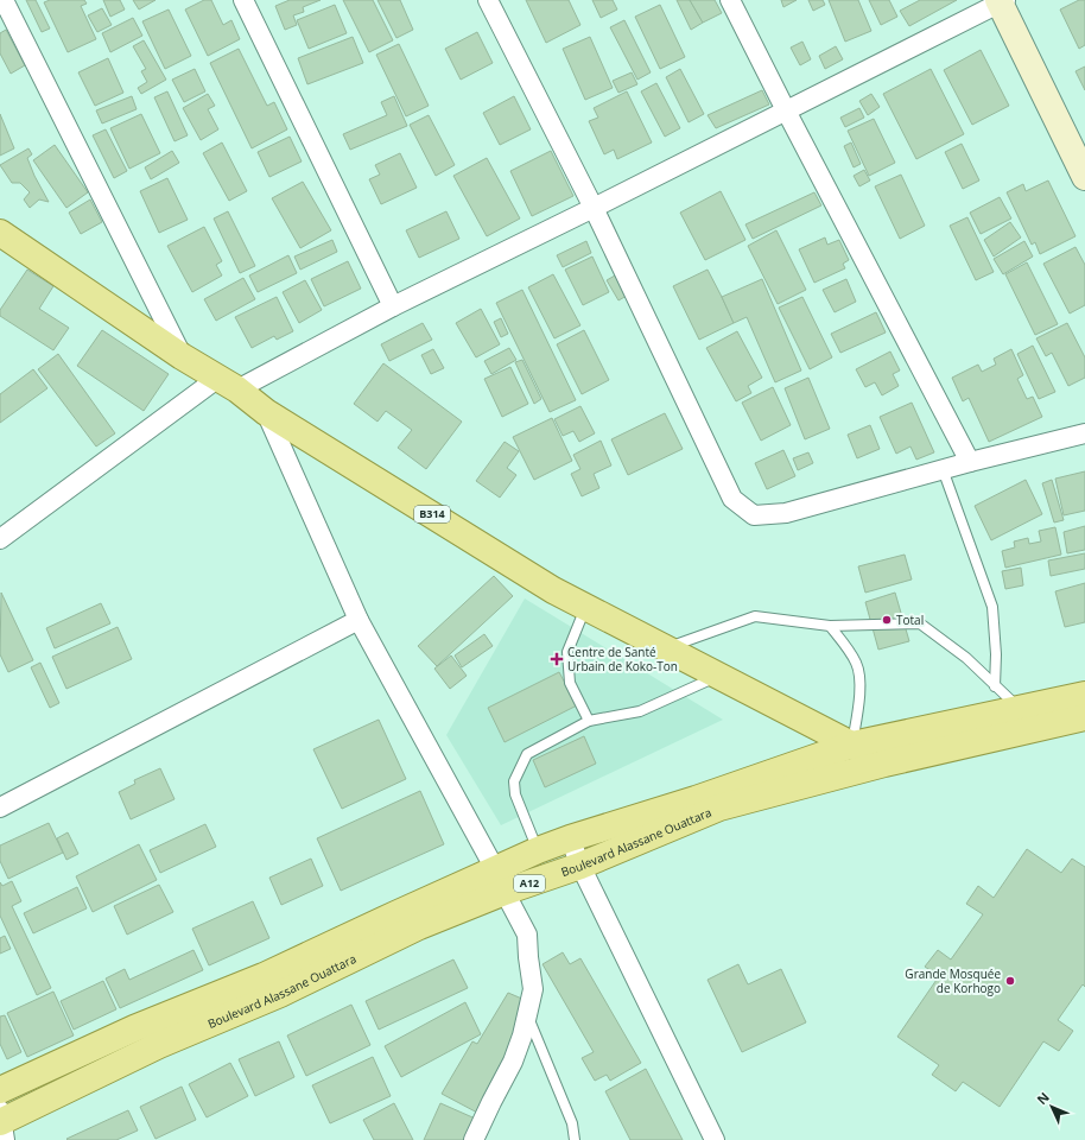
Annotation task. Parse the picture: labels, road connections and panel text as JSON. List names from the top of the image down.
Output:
{
  "streets": {
    "main road": ["B314", "Boulevard Alassane Ouattara", "A12"]
  },
  "crossings": [
    ["B314", "Boulevard Alassane Ouattara"]
  ],
  "places": {
    "other": ["Total", "Grande Mosquée de Korhogo"],
    "health": ["Centre de Santé Urbain de Koko-Ton"]
  },
  "north": "top left"
}
